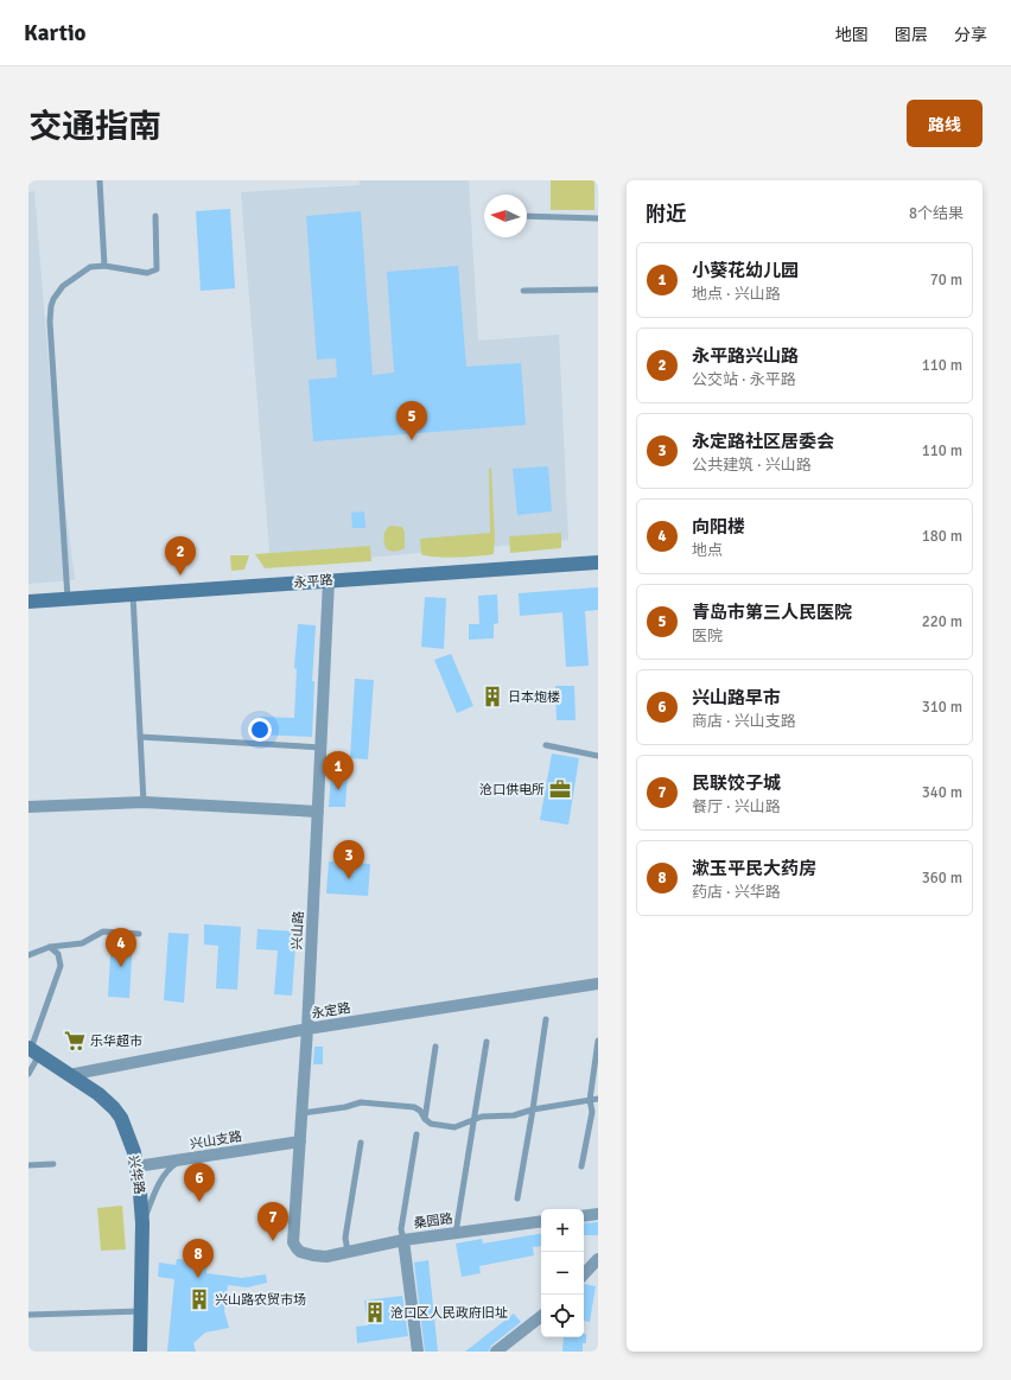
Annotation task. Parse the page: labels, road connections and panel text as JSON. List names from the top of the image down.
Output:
{
  "streets": {
    "main road": ["永平路", "兴华路"],
    "street": [
      "兴山路",
      "永定路",
      "兴山支路",
      "桑园路"
    ]
  },
  "crossings": [
    ["永平路", "兴山路"],
    ["兴山路", "永定路"],
    ["兴山路", "兴山支路"],
    ["兴山路", "桑园路"],
    ["永定路", "兴华路"],
    ["兴山支路", "兴华路"]
  ],
  "places": {
    "building": ["日本炮楼", "兴山路农贸市场", "沧口区人民政府旧址"],
    "office": ["沧口供电所"],
    "supermarket": ["乐华超市"]
  },
  "north": "left",
  "page": {
    "header": "Kartio",
    "nav": ["地图", "图层", "分享"],
    "title": "交通指南",
    "buttons": "路线",
    "heading": ["附近", "8个结果"],
    "list": [
      {
        "mark": "1",
        "name": "小葵花幼儿园",
        "note": "地点 · 兴山路",
        "value": "70 m"
      },
      {
        "mark": "2",
        "name": "永平路兴山路",
        "note": "公交站 · 永平路",
        "value": "110 m"
      },
      {
        "mark": "3",
        "name": "永定路社区居委会",
        "note": "公共建筑 · 兴山路",
        "value": "110 m"
      },
      {
        "mark": "4",
        "name": "向阳楼",
        "note": "地点",
        "value": "180 m"
      },
      {
        "mark": "5",
        "name": "青岛市第三人民医院",
        "note": "医院",
        "value": "220 m"
      },
      {
        "mark": "6",
        "name": "兴山路早市",
        "note": "商店 · 兴山支路",
        "value": "310 m"
      },
      {
        "mark": "7",
        "name": "民联饺子城",
        "note": "餐厅 · 兴山路",
        "value": "340 m"
      },
      {
        "mark": "8",
        "name": "漱玉平民大药房",
        "note": "药店 · 兴华路",
        "value": "360 m"
      }
    ],
    "pins": [
      "5",
      "2",
      "1",
      "3",
      "4",
      "6",
      "7",
      "8"
    ],
    "map_buttons": ["+", "−"]
  }
}
